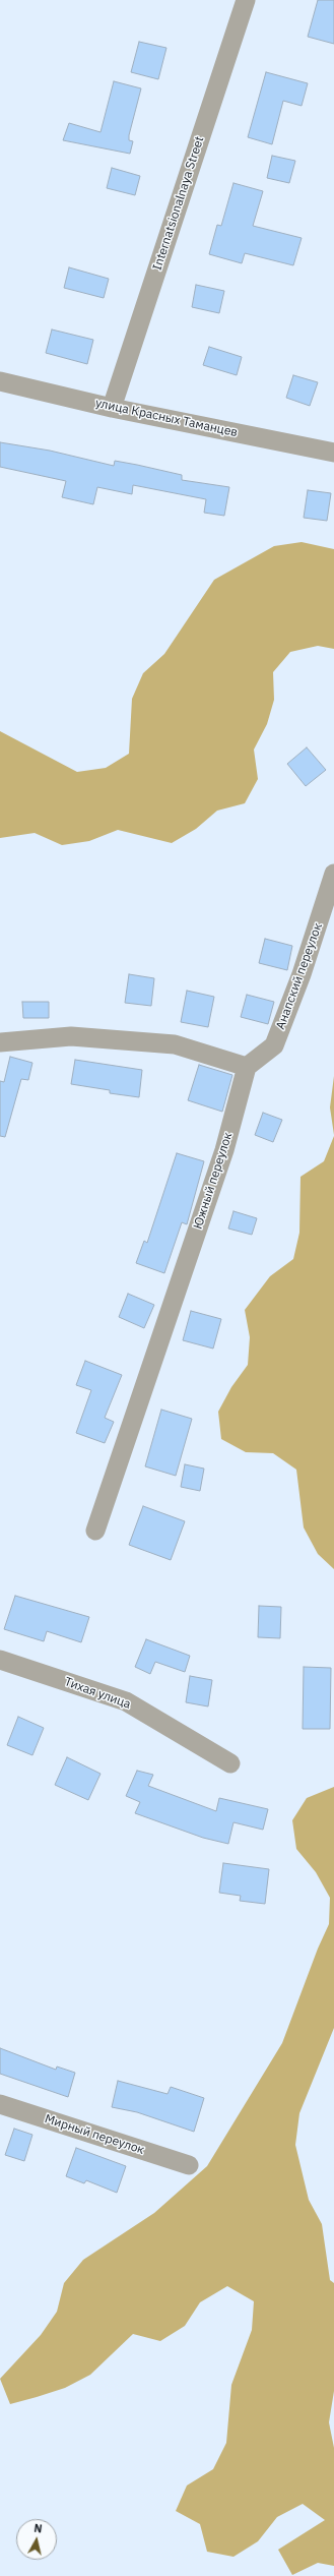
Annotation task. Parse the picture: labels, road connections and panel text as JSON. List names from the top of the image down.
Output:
{
  "streets": {
    "street": [
      "Internatsionalnaya Street",
      "улица Красных Таманцев",
      "Анапский переулок",
      "Южный переулок",
      "Тихая улица",
      "Мирный переулок"
    ]
  },
  "crossings": [
    ["Internatsionalnaya Street", "улица Красных Таманцев"],
    ["Анапский переулок", "Южный переулок"]
  ],
  "north": "top"
}
